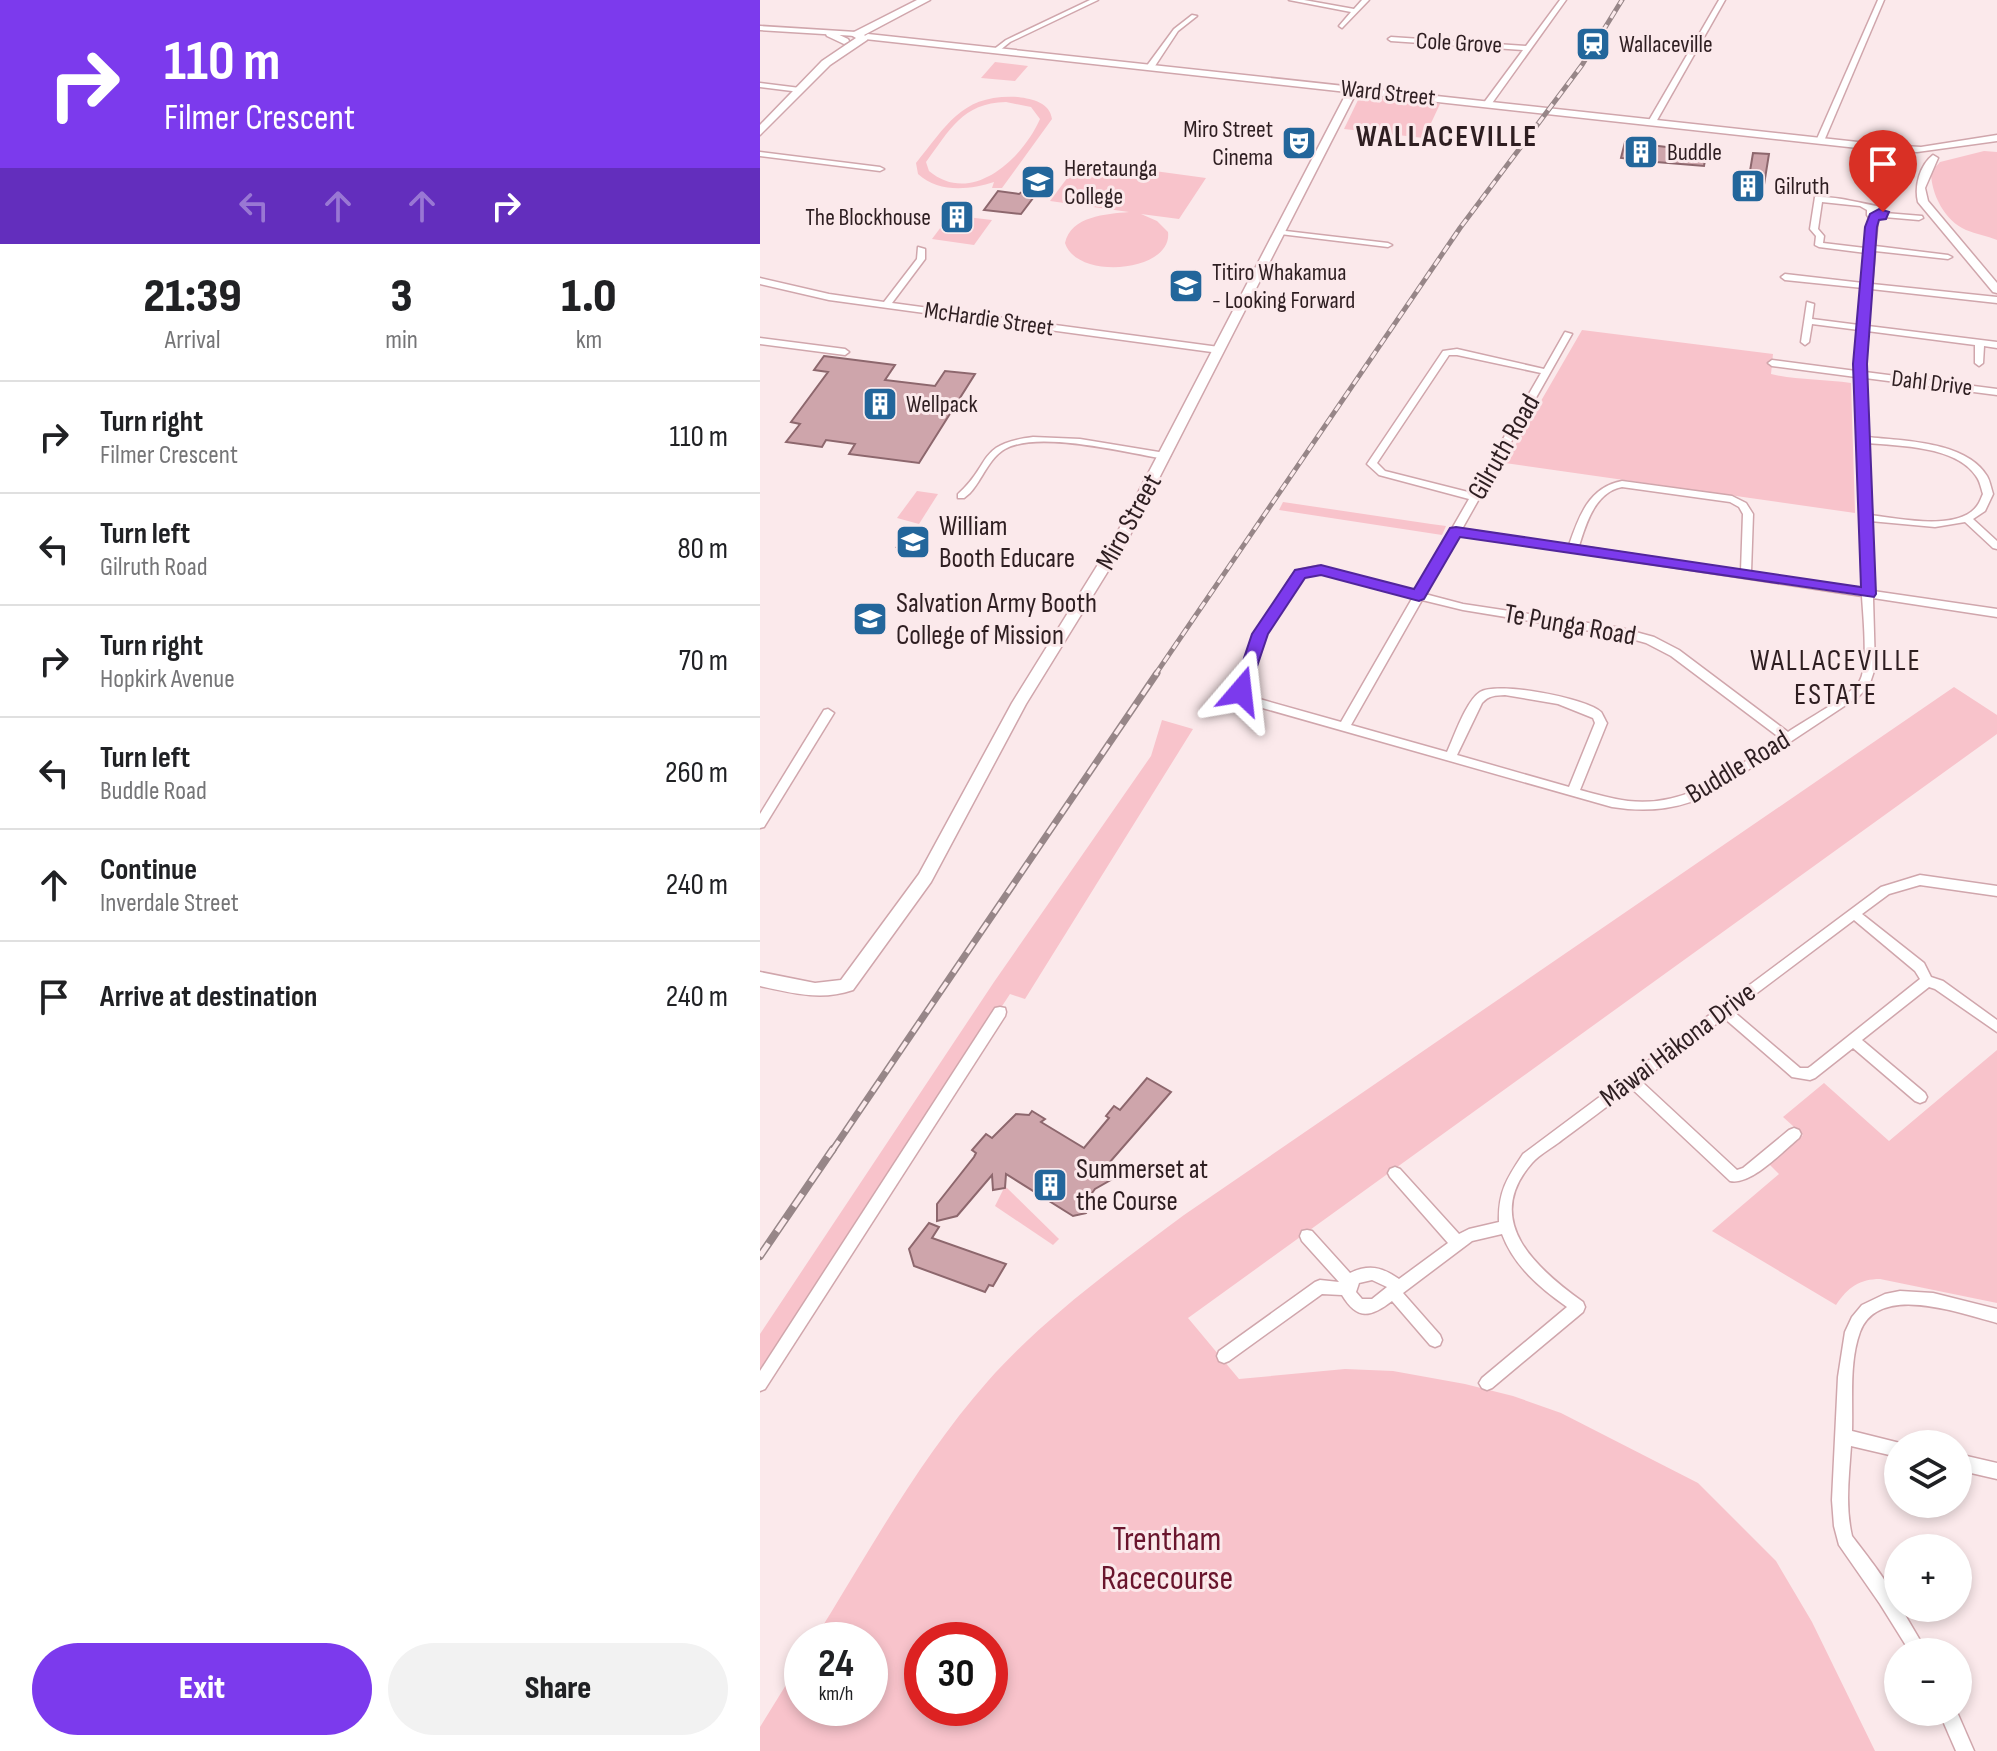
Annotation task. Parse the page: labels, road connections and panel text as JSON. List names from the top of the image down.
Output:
{
  "streets": {
    "street": [
      "Cole Grove",
      "Ward Street",
      "McHardie Street",
      "Dahl Drive",
      "Gilruth Road",
      "Miro Street",
      "Te Punga Road",
      "Buddle Road",
      "Māwai Hākona Drive"
    ]
  },
  "crossings": [
    ["Ward Street", "Miro Street"],
    ["McHardie Street", "Miro Street"],
    ["Dahl Drive", "Buddle Road"],
    ["Gilruth Road", "Te Punga Road"],
    ["Gilruth Road", "Buddle Road"],
    ["Te Punga Road", "Buddle Road"]
  ],
  "districts": ["WALLACEVILLE", "WALLACEVILLE ESTATE"],
  "parks": ["Trentham Racecourse"],
  "places": {
    "station": ["Wallaceville"],
    "theatre": ["Miro Street Cinema"],
    "building": [
      "Buddle",
      "Gilruth",
      "The Blockhouse",
      "Wellpack",
      "Summerset at the Course"
    ],
    "school or university": [
      "Heretaunga College",
      "Titiro Whakamua - Looking Forward",
      "William Booth Educare",
      "Salvation Army Booth College of Mission"
    ]
  },
  "page": {
    "turn": ["110 m", "Filmer Crescent"],
    "eta": [
      "21:39",
      "Arrival",
      "3",
      "min",
      "1.0",
      "km"
    ],
    "list": [
      {
        "name": "Turn right",
        "note": "Filmer Crescent",
        "value": "110 m"
      },
      {
        "name": "Turn left",
        "note": "Gilruth Road",
        "value": "80 m"
      },
      {
        "name": "Turn right",
        "note": "Hopkirk Avenue",
        "value": "70 m"
      },
      {
        "name": "Turn left",
        "note": "Buddle Road",
        "value": "260 m"
      },
      {
        "name": "Continue",
        "note": "Inverdale Street",
        "value": "240 m"
      },
      {
        "name": "Arrive at destination",
        "value": "240 m"
      }
    ],
    "map_buttons": ["+", "−"],
    "speed": "24 km/h",
    "limit": "30",
    "buttons": ["Exit", "Share"]
  }
}
